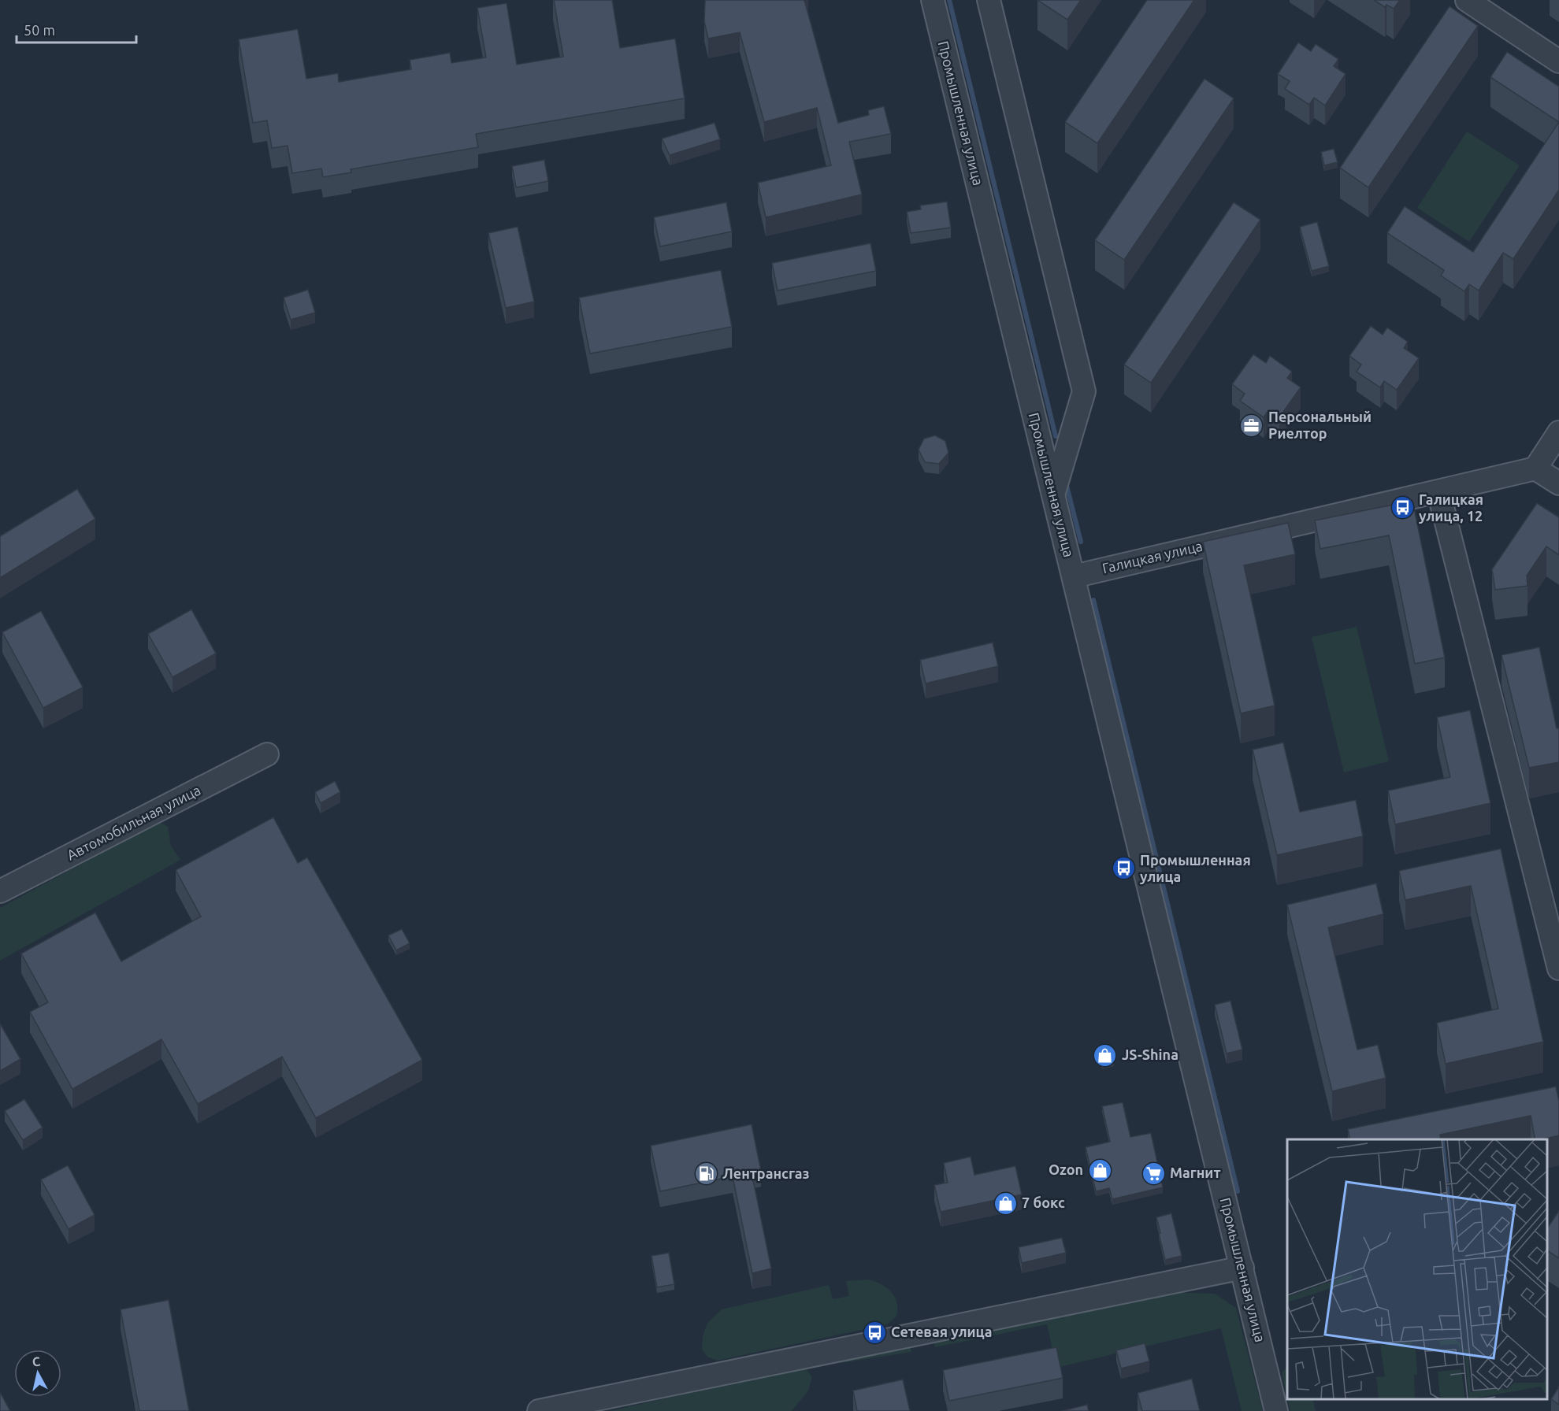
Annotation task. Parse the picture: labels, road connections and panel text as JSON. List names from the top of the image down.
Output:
{
  "streets": {
    "street": ["Промышленная улица", "Галицкая улица", "Автомобильная улица"]
  },
  "crossings": [
    ["Промышленная улица", "Галицкая улица"]
  ],
  "places": {
    "office": ["Персональный Риелтор"],
    "bus stop": ["Галицкая улица, 12", "Промышленная улица", "Сетевая улица"],
    "shop": ["JS-Shina", "Ozon", "7 бокс"],
    "supermarket": ["Магнит"],
    "fuel station": ["Лентрансгаз"]
  },
  "scale_bar": "50 m",
  "north": "top"
}
